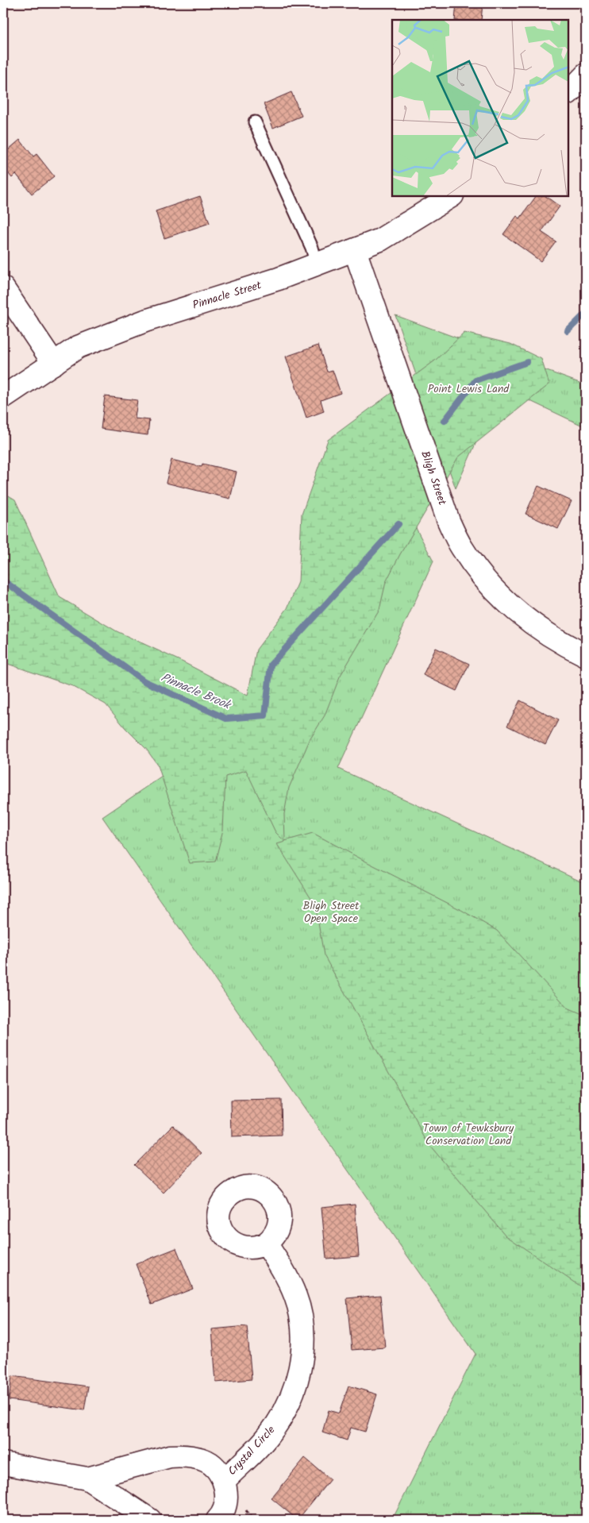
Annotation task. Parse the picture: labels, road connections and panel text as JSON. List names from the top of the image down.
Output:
{
  "streets": {
    "street": ["Pinnacle Street", "Bligh Street", "Crystal Circle"]
  },
  "crossings": [
    ["Pinnacle Street", "Bligh Street"]
  ],
  "water": ["Pinnacle Brook"],
  "parks": ["Point Lewis Land", "Bligh Street Open Space", "Town of Tewksbury Conservation Land"]
}
